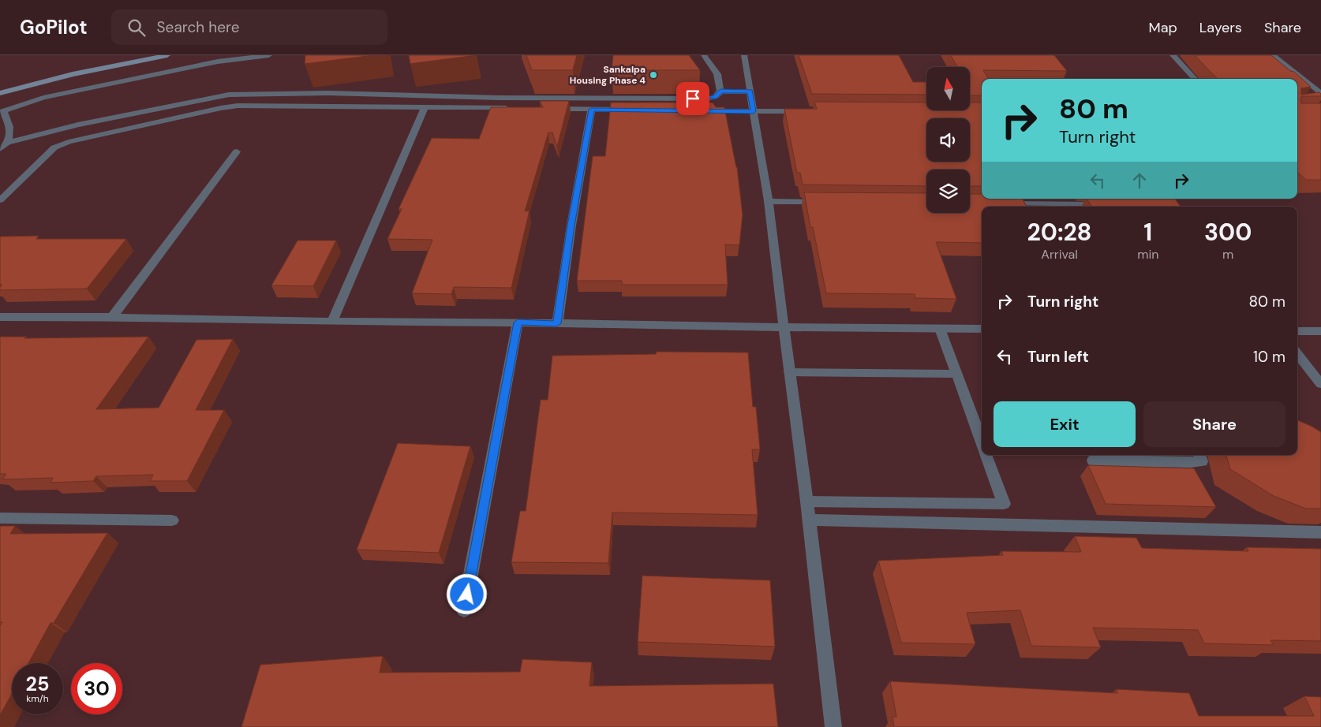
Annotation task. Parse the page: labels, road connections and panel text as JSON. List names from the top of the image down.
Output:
{
  "places": ["Sankalpa Housing Phase 4"],
  "north": "top",
  "page": {
    "header": "GoPilot",
    "search": "Search here",
    "nav": ["Map", "Layers", "Share"],
    "turn": ["80 m", "Turn right"],
    "eta": [
      "20:28",
      "Arrival",
      "1",
      "min",
      "300",
      "m"
    ],
    "list": [
      {
        "name": "Turn right",
        "value": "80 m"
      },
      {
        "name": "Turn left",
        "value": "10 m"
      }
    ],
    "buttons": ["Exit", "Share"],
    "speed": "25 km/h",
    "limit": "30"
  }
}
